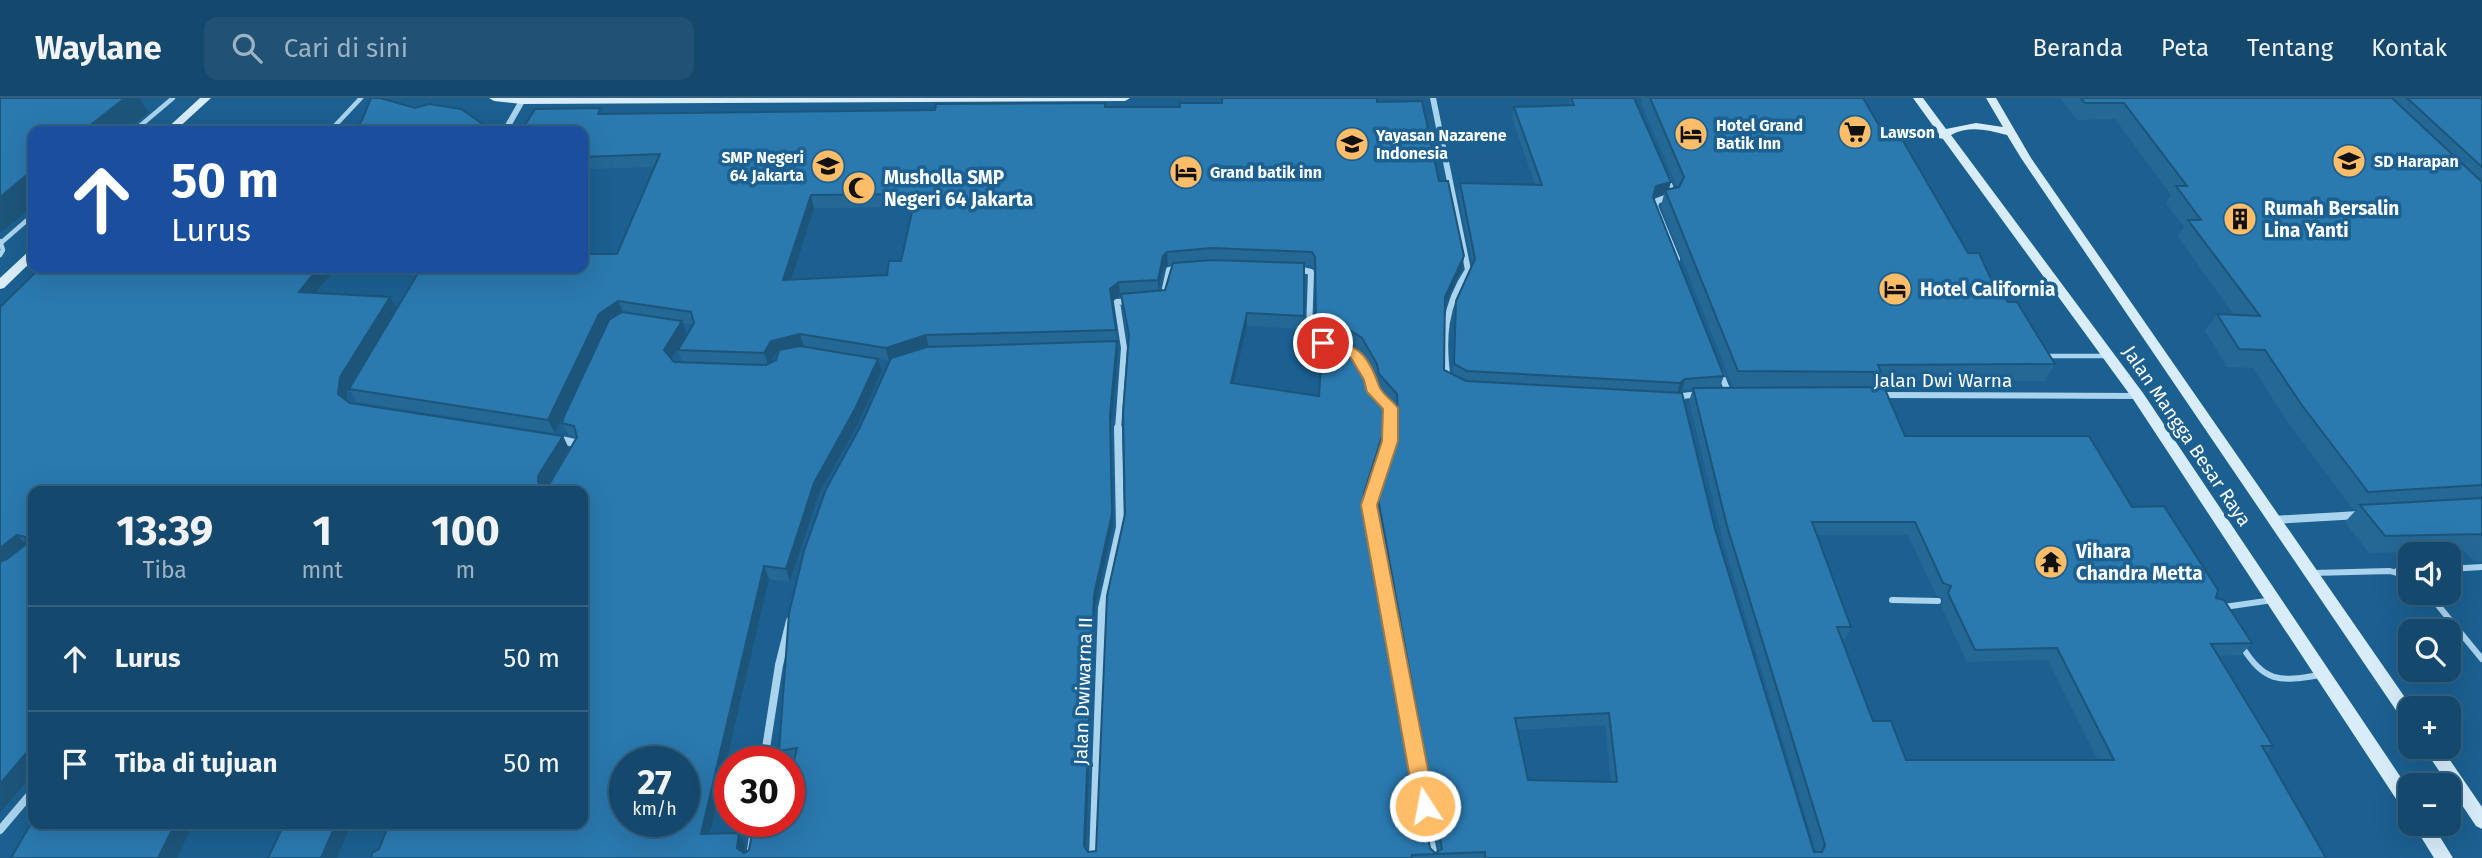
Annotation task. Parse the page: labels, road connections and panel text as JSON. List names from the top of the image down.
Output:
{
  "streets": {
    "main road": ["Jalan Mangga Besar Raya"],
    "street": ["Jalan Dwi Warna", "Jalan Dwiwarna II"]
  },
  "crossings": [
    ["Jalan Dwi Warna", "Jalan Mangga Besar Raya"]
  ],
  "places": {
    "supermarket": ["Lawson"],
    "hotel": ["Hotel Grand Batik Inn", "Grand batik inn", "Hotel California"],
    "school or university": ["Yayasan Nazarene Indonesia", "SD Harapan", "SMP Negeri 64 Jakarta"],
    "mosque": ["Musholla SMP Negeri 64 Jakarta"],
    "building": ["Rumah Bersalin Lina Yanti"],
    "temple": ["Vihara Chandra Metta"]
  },
  "page": {
    "header": "Waylane",
    "search": "Cari di sini",
    "nav": [
      "Beranda",
      "Peta",
      "Tentang",
      "Kontak"
    ],
    "turn": ["50 m", "Lurus"],
    "eta": [
      "13:39",
      "Tiba",
      "1",
      "mnt",
      "100",
      "m"
    ],
    "map_buttons": ["+", "−"],
    "list": [
      {
        "name": "Lurus",
        "value": "50 m"
      },
      {
        "name": "Tiba di tujuan",
        "value": "50 m"
      }
    ],
    "speed": "27 km/h",
    "limit": "30"
  }
}
